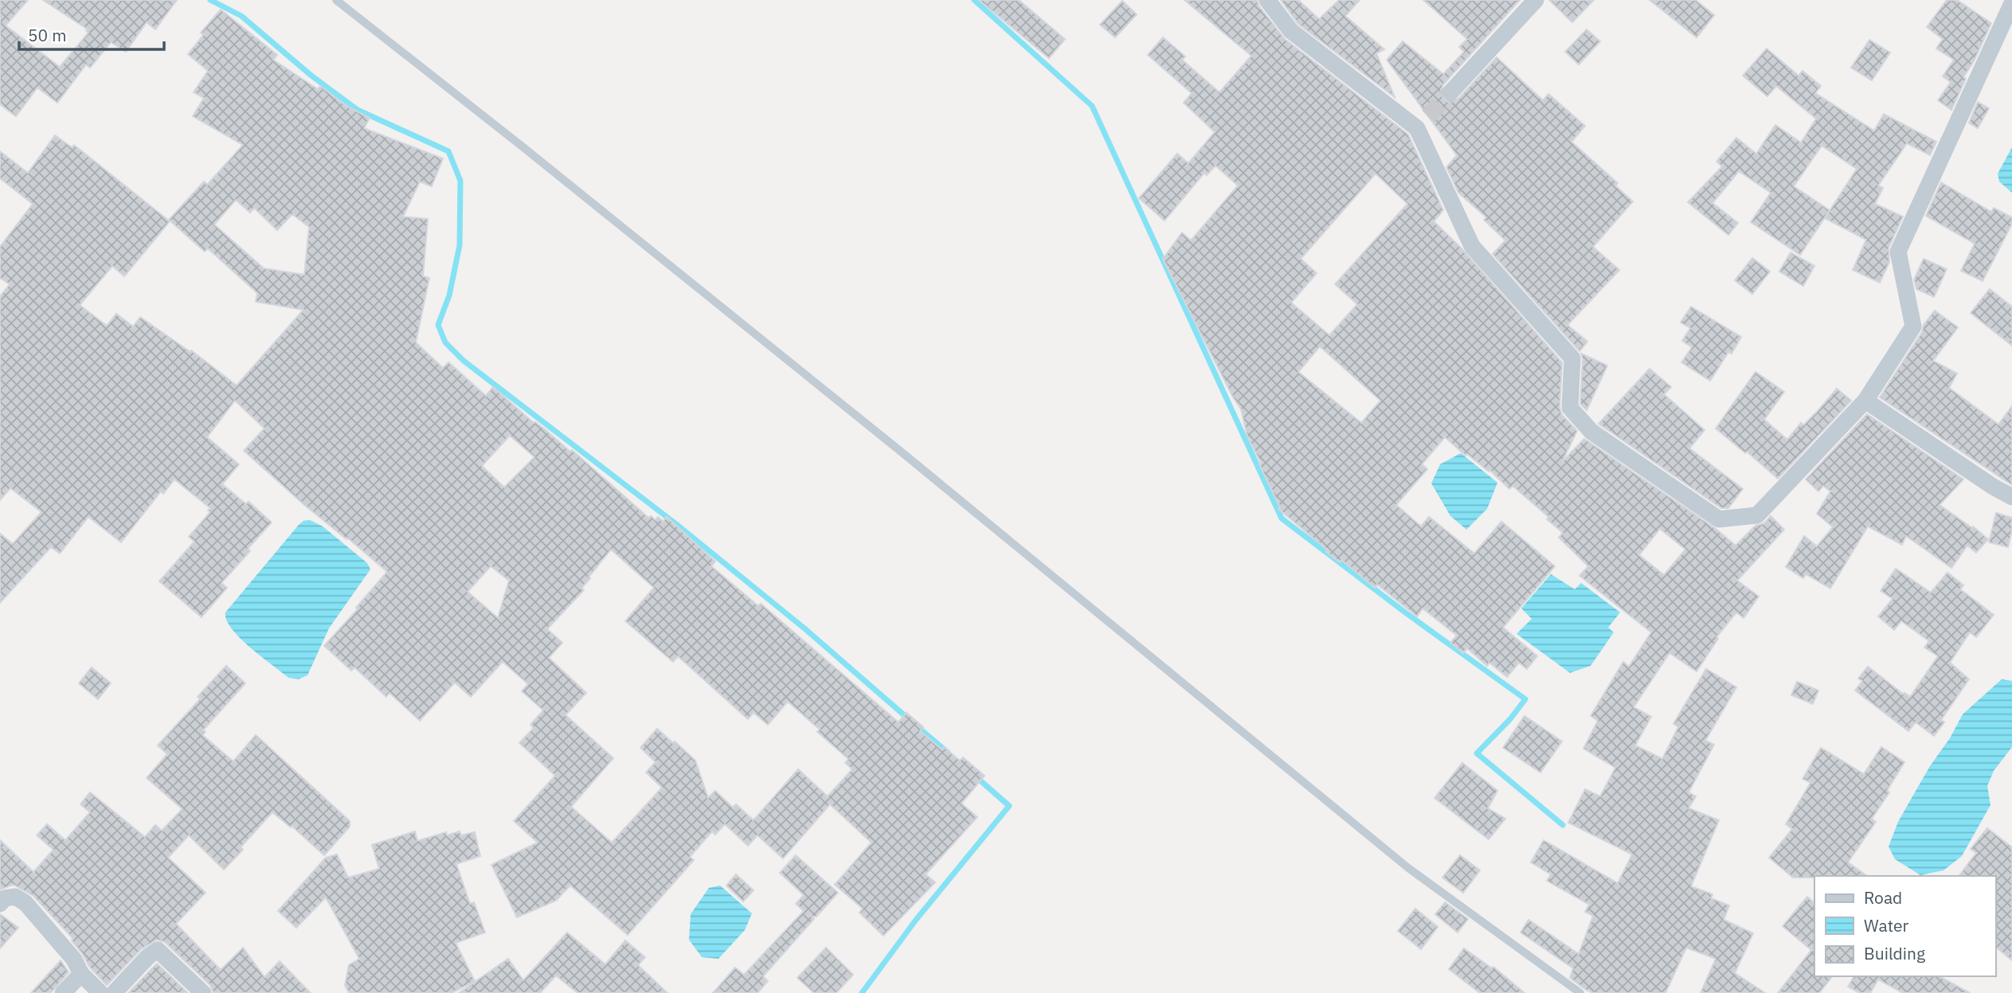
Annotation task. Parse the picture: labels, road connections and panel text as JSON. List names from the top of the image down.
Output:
{
  "legend": ["Road", "Water", "Building"],
  "scale_bar": "50 m"
}
